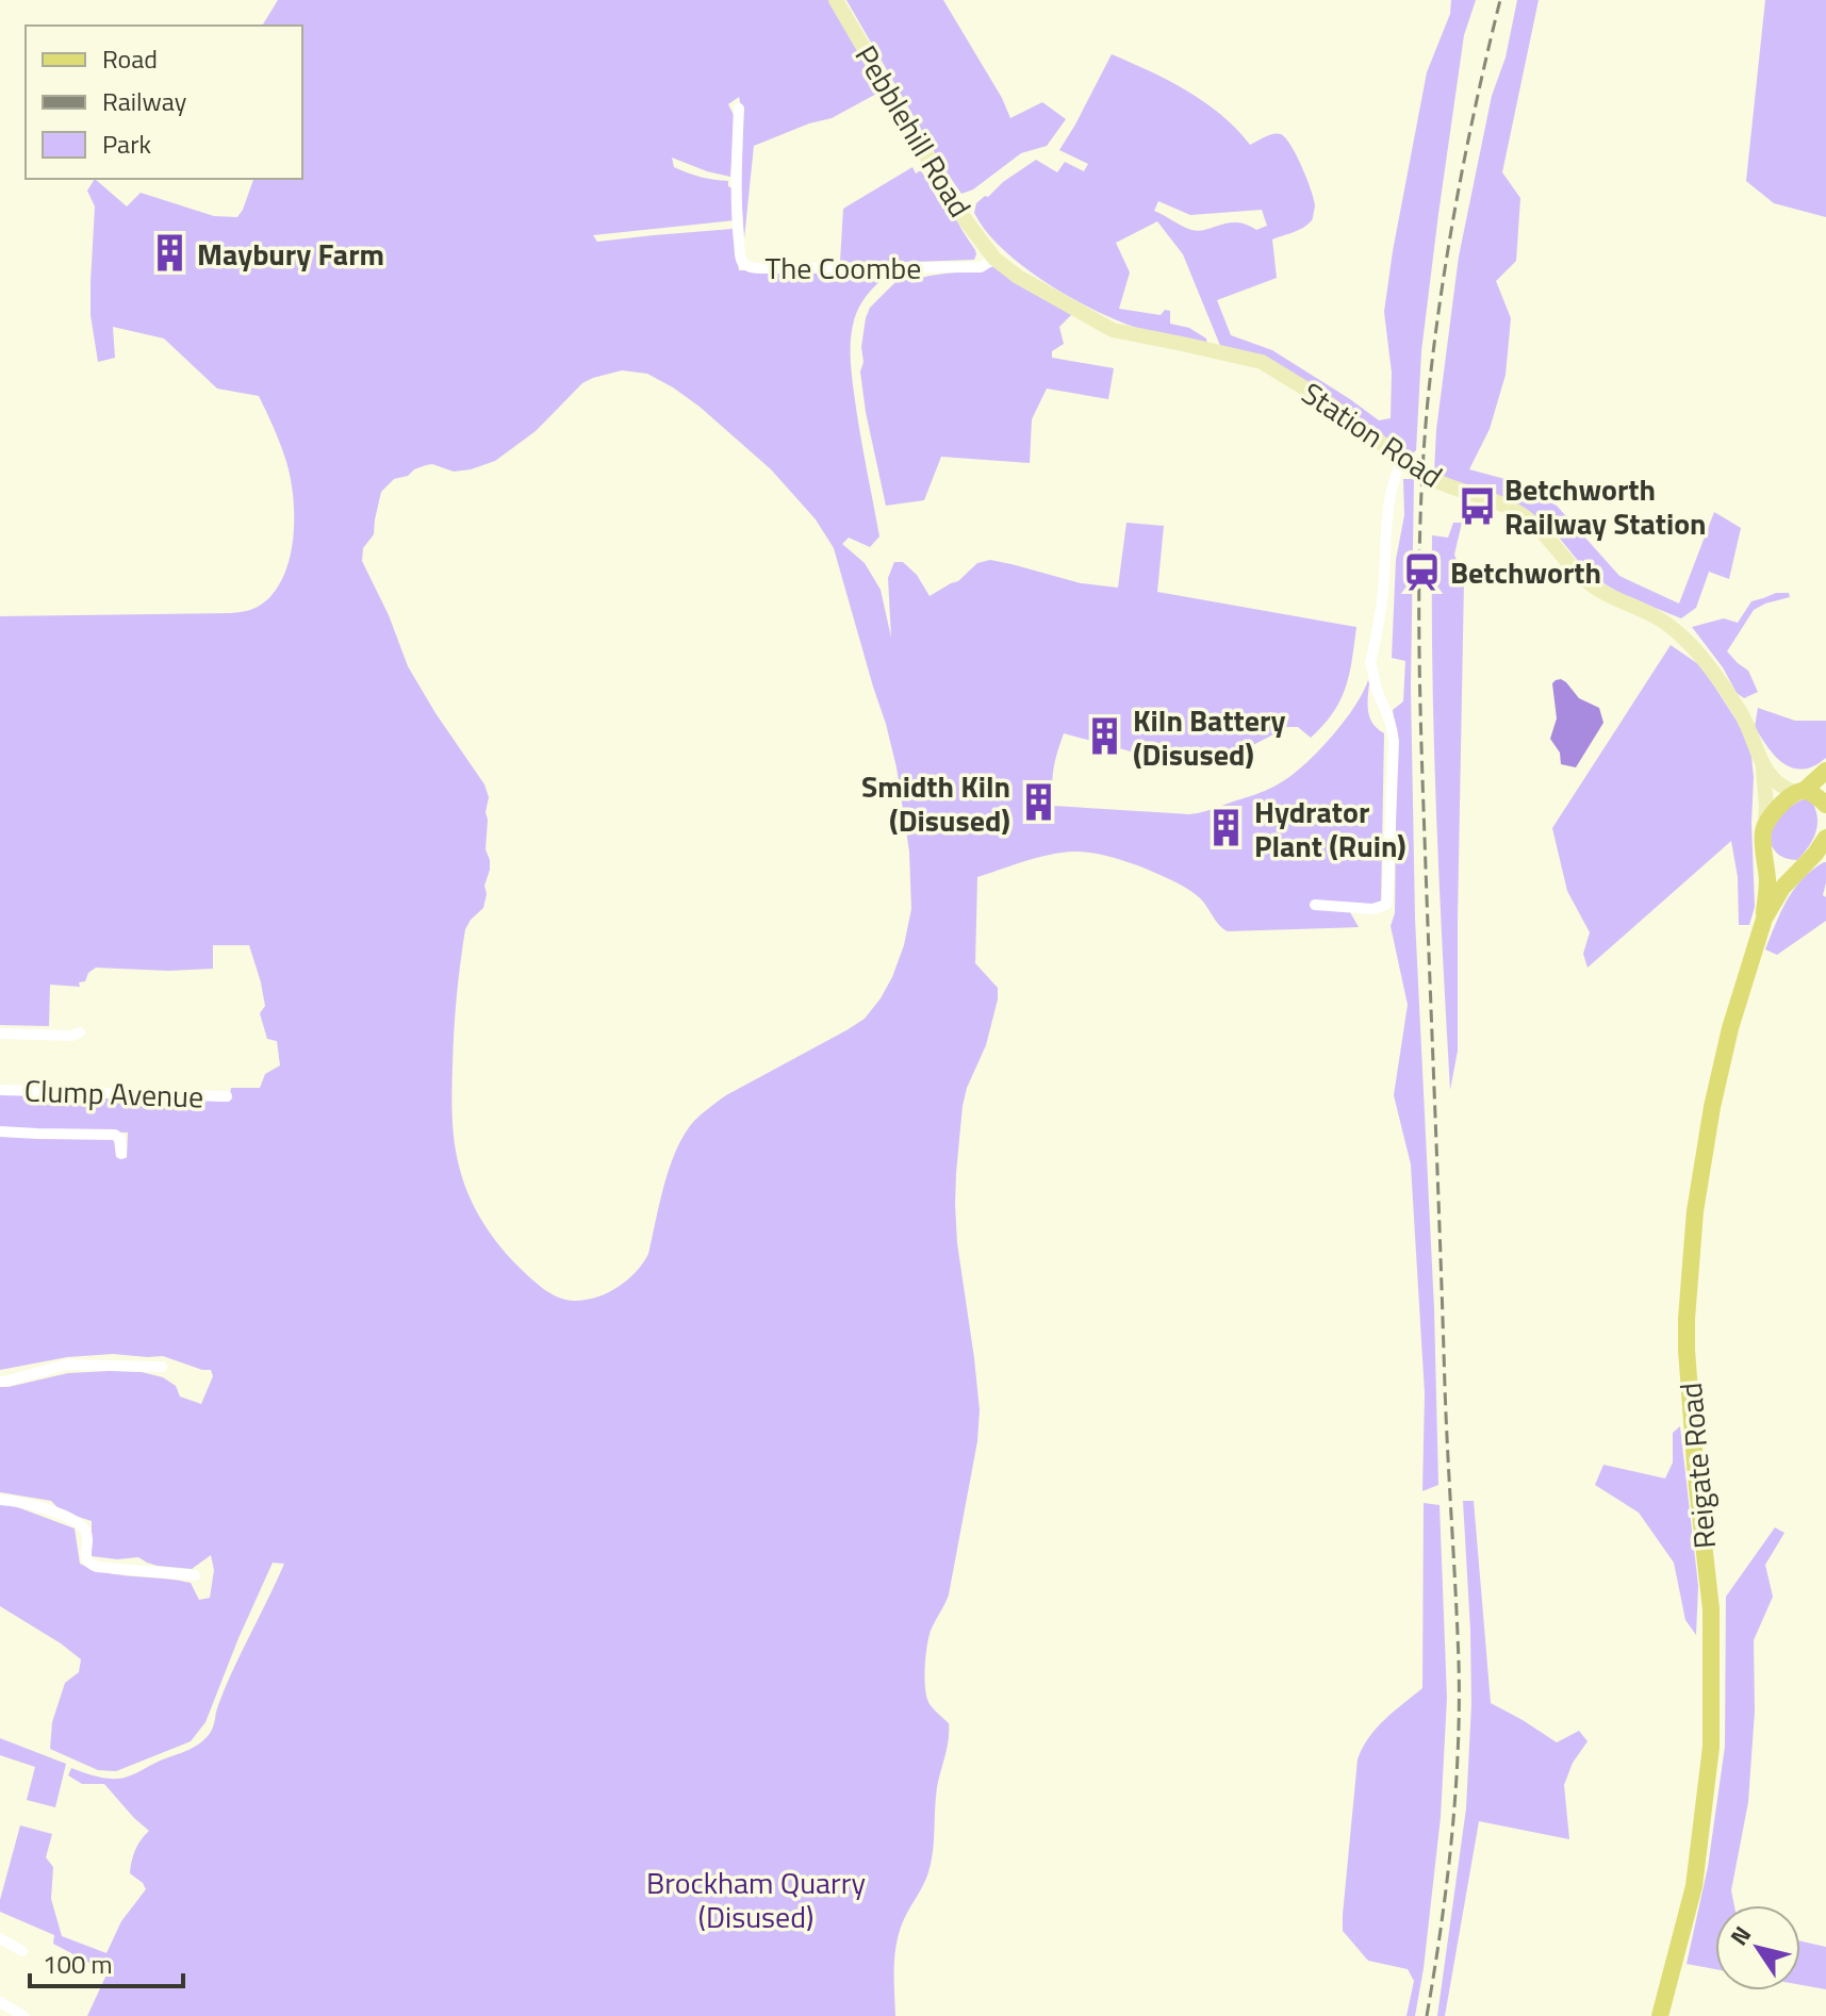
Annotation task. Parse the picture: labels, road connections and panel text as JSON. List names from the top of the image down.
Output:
{
  "streets": {
    "main road": ["Pebblehill Road", "Station Road", "Reigate Road"],
    "street": ["The Coombe", "Clump Avenue"]
  },
  "crossings": [
    ["Pebblehill Road", "The Coombe"],
    ["Pebblehill Road", "Station Road"],
    ["The Coombe", "Station Road"],
    ["Station Road", "Reigate Road"]
  ],
  "parks": ["Brockham Quarry (Disused)"],
  "places": {
    "building": [
      "Maybury Farm",
      "Kiln Battery (Disused)",
      "Smidth Kiln (Disused)",
      "Hydrator Plant (Ruin)"
    ],
    "bus stop": ["Betchworth Railway Station"],
    "station": ["Betchworth"]
  },
  "legend": ["Road", "Railway", "Park"],
  "scale_bar": "100 m",
  "north": "top left"
}
